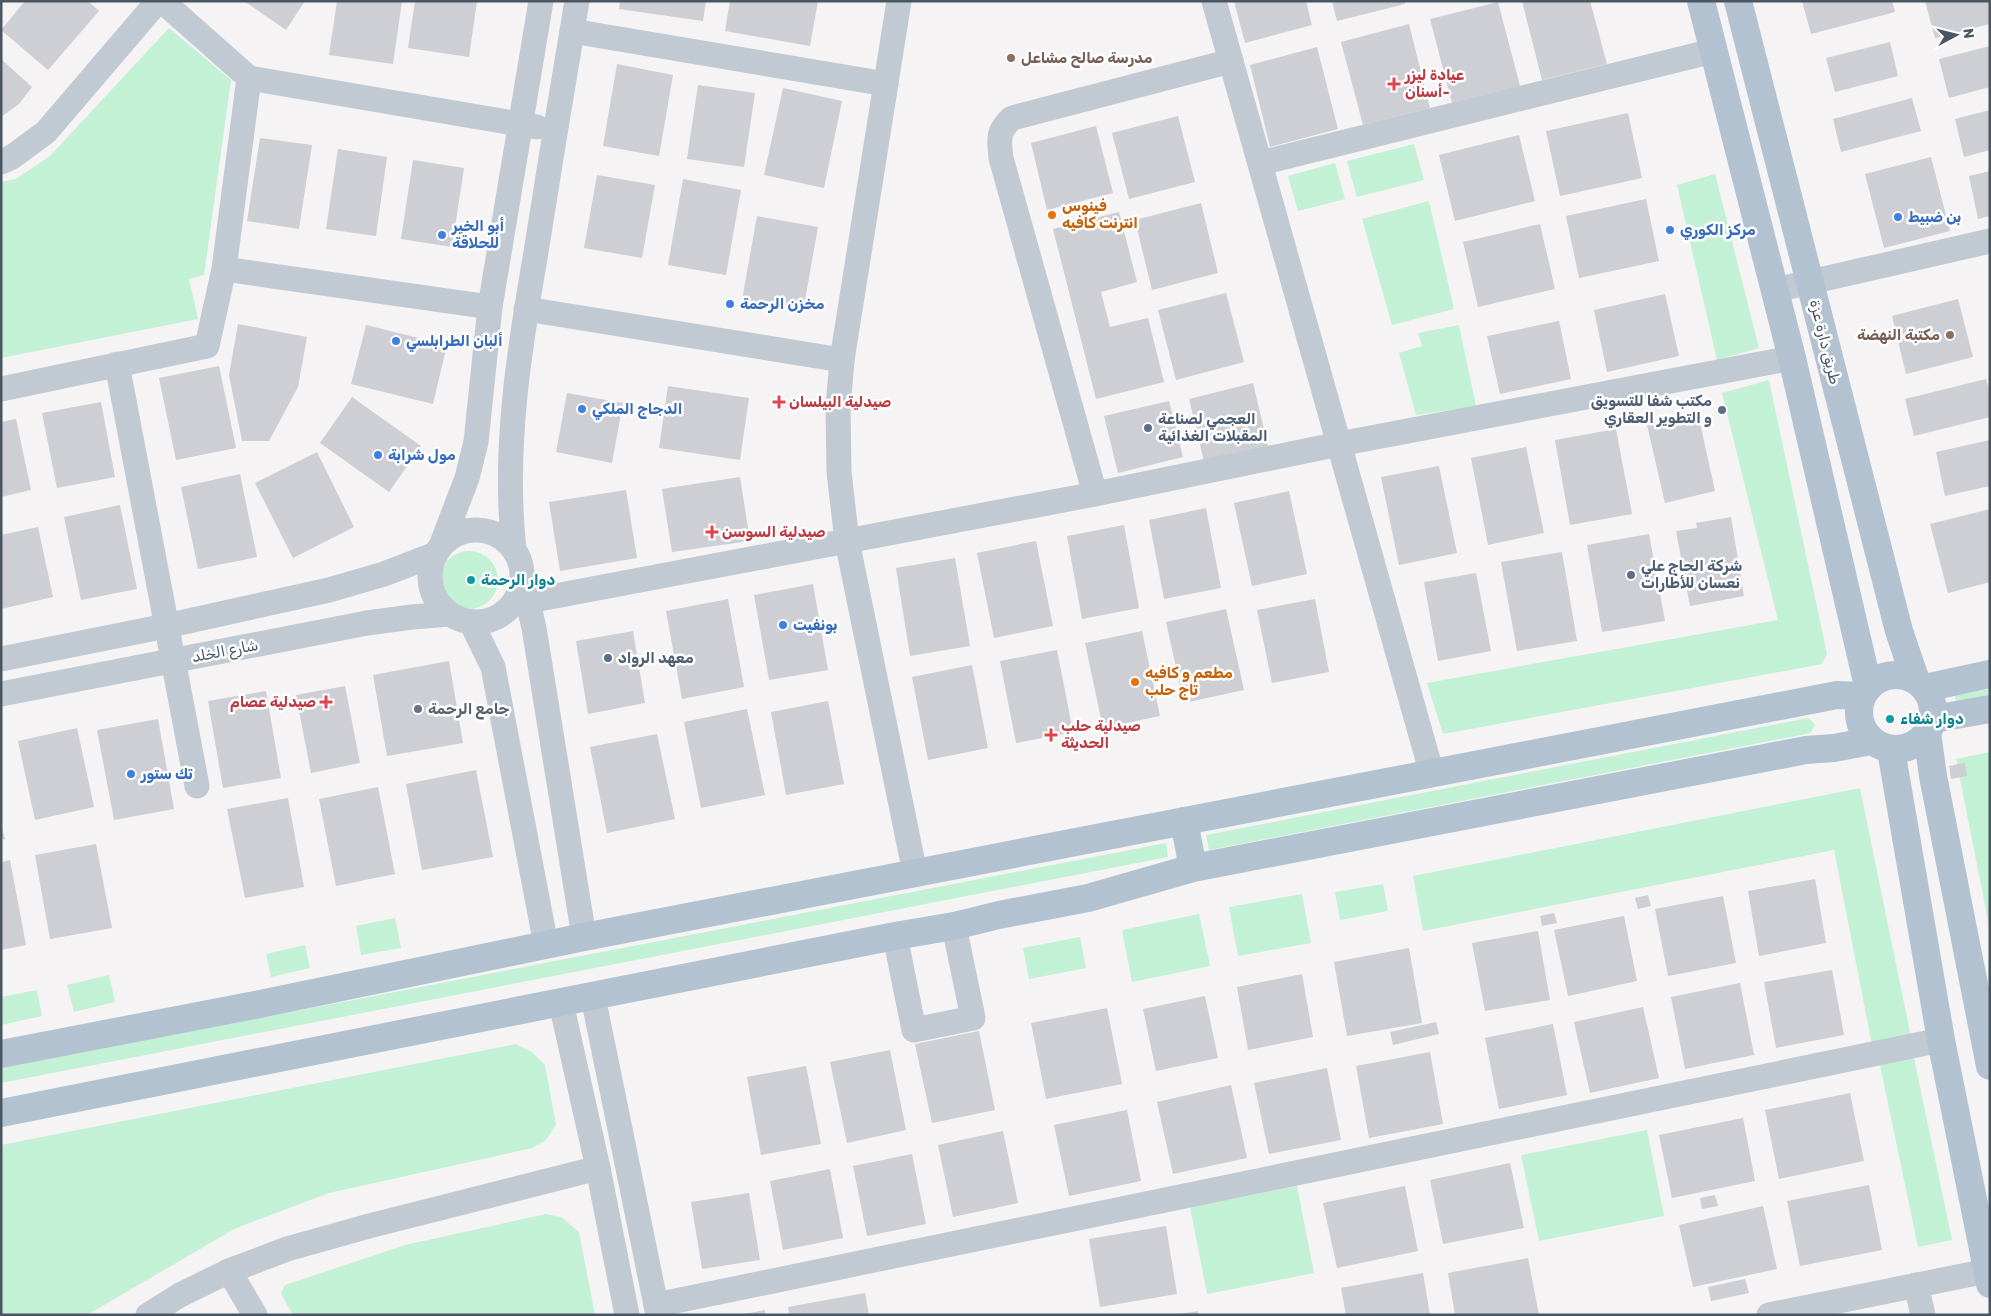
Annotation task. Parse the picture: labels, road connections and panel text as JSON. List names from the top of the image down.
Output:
{
  "streets": {
    "main road": ["طريق دارة عزة"],
    "street": ["شارع الخلد"]
  },
  "places": {
    "other": [
      "مدرسة صالح مشاعل",
      "فينوس انترنت كافيه",
      "بن ضبيط",
      "مركز الكوري",
      "أبو الخير للحلاقة",
      "مخزن الرحمة",
      "مكتبة النهضة",
      "ألبان الطرابلسي",
      "الدجاج الملكي",
      "مكتب شفا للتسويق و التطوير العقاري",
      "العجمي لصناعة المقبلات الغذائية",
      "مول شرابة",
      "شركة الحاج علي نعسان للأطارات",
      "دوار الرحمة",
      "بونفيت",
      "معهد الرواد",
      "مطعم و كافيه تاج حلب",
      "جامع الرحمة",
      "دوار شفاء",
      "تك ستور"
    ],
    "health": [
      "عيادة ليزر أسنان-",
      "صيدلية البيلسان",
      "صيدلية السوسن",
      "صيدلية عصام",
      "صيدلية حلب الحديثة"
    ]
  },
  "north": "right"
}
